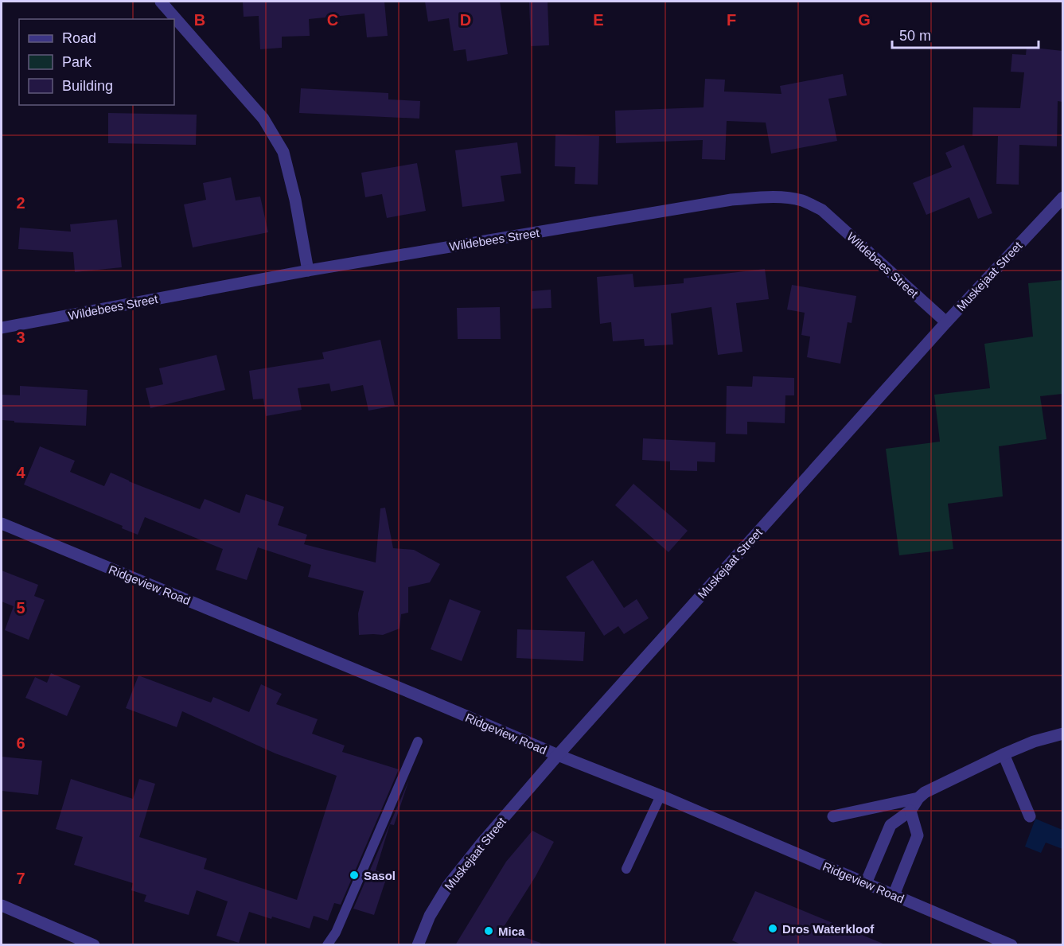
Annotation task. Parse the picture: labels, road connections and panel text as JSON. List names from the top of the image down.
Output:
{
  "streets": {
    "street": ["Wildebees Street", "Muskejaat Street", "Ridgeview Road"]
  },
  "crossings": [
    ["Wildebees Street", "Muskejaat Street"],
    ["Muskejaat Street", "Ridgeview Road"]
  ],
  "places": ["Sasol", "Dros Waterkloof", "Mica"],
  "legend": ["Road", "Park", "Building"],
  "scale_bar": "50 m",
  "grid": {
    "columns": [
      "B",
      "C",
      "D",
      "E",
      "F",
      "G"
    ],
    "rows": [
      "2",
      "3",
      "4",
      "5",
      "6",
      "7"
    ]
  }
}
